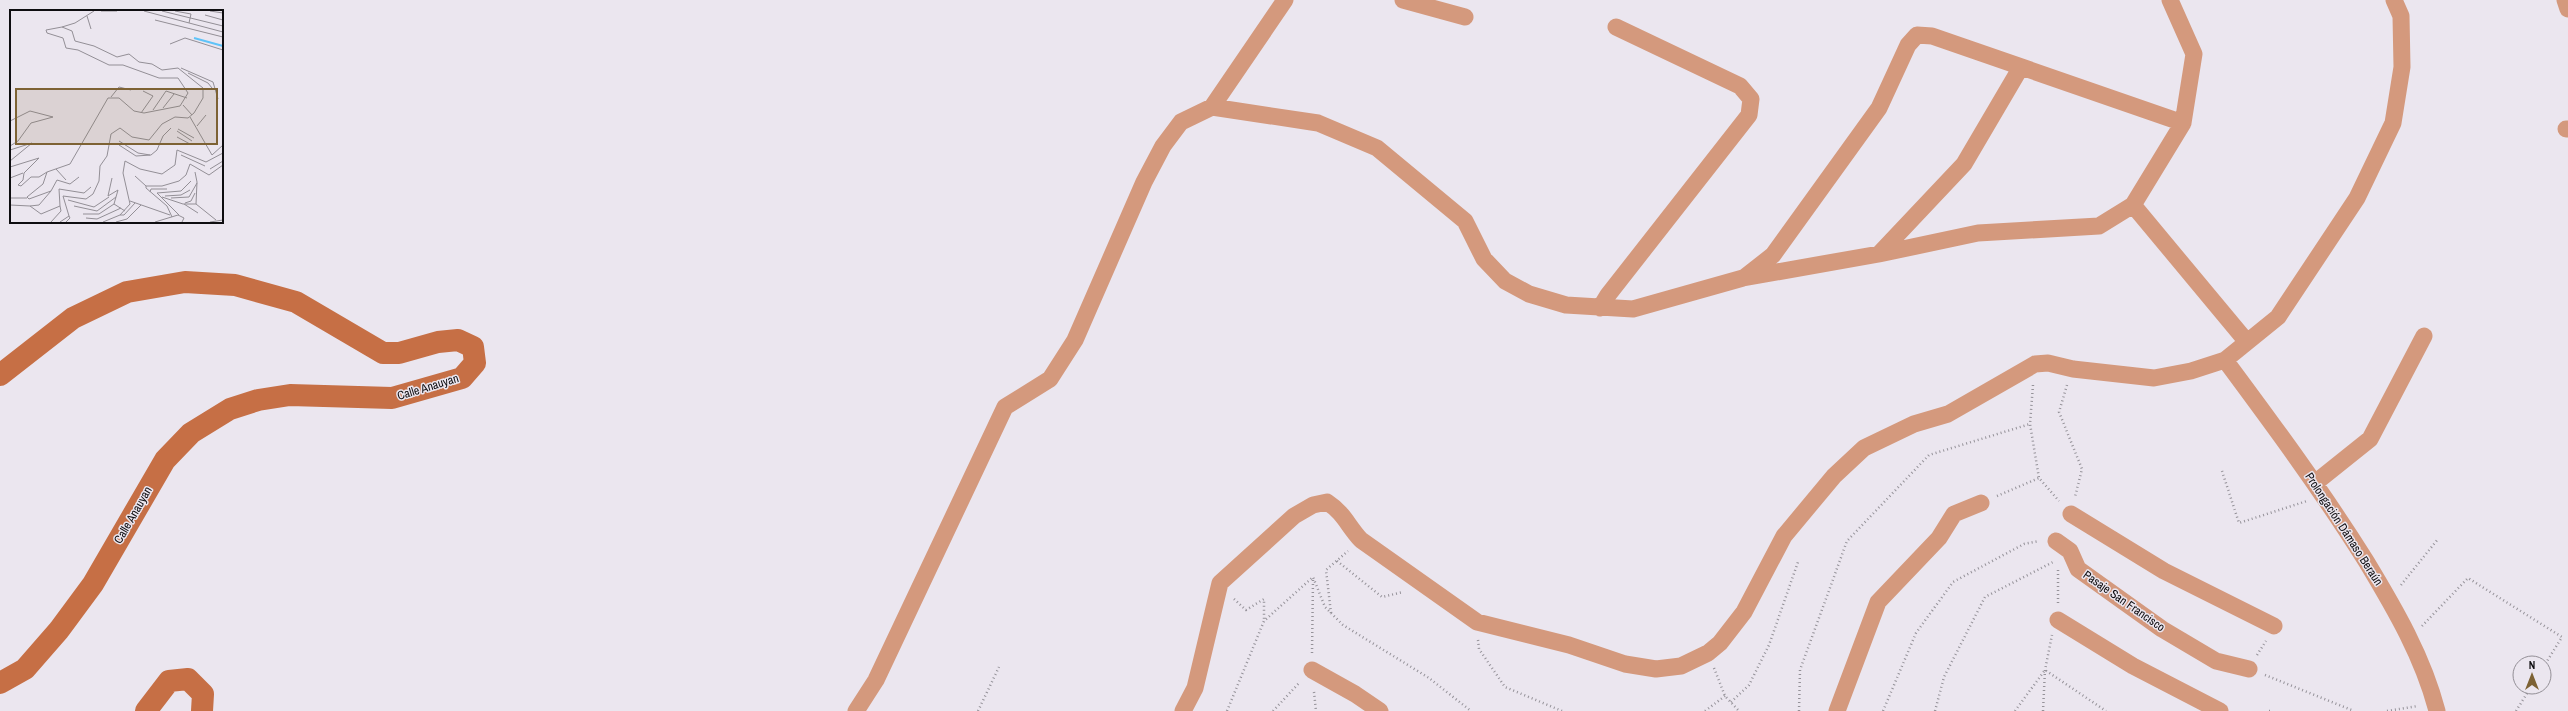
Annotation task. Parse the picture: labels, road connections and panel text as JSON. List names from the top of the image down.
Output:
{
  "streets": {
    "street": ["Calle Anauyan", "Prolongación Dámaso Beraún", "Pasaje San Francisco"]
  },
  "north": "top"
}
